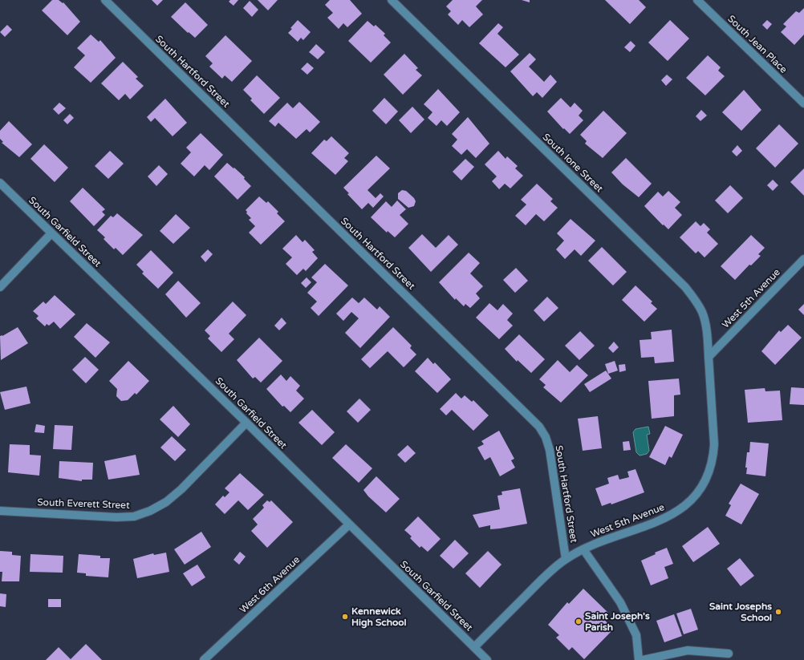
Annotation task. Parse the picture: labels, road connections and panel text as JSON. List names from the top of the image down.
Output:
{
  "streets": {
    "street": [
      "South Jean Place",
      "South Hartford Street",
      "South Ione Street",
      "South Garfield Street",
      "West 5th Avenue",
      "South Everett Street",
      "West 6th Avenue"
    ]
  },
  "crossings": [
    ["South Hartford Street", "West 5th Avenue"],
    ["South Ione Street", "West 5th Avenue"],
    ["South Garfield Street", "West 5th Avenue"],
    ["South Garfield Street", "South Everett Street"],
    ["South Garfield Street", "West 6th Avenue"]
  ],
  "places": ["Saint Josephs School", "Kennewick High School", "Saint Joseph's Parish"]
}
